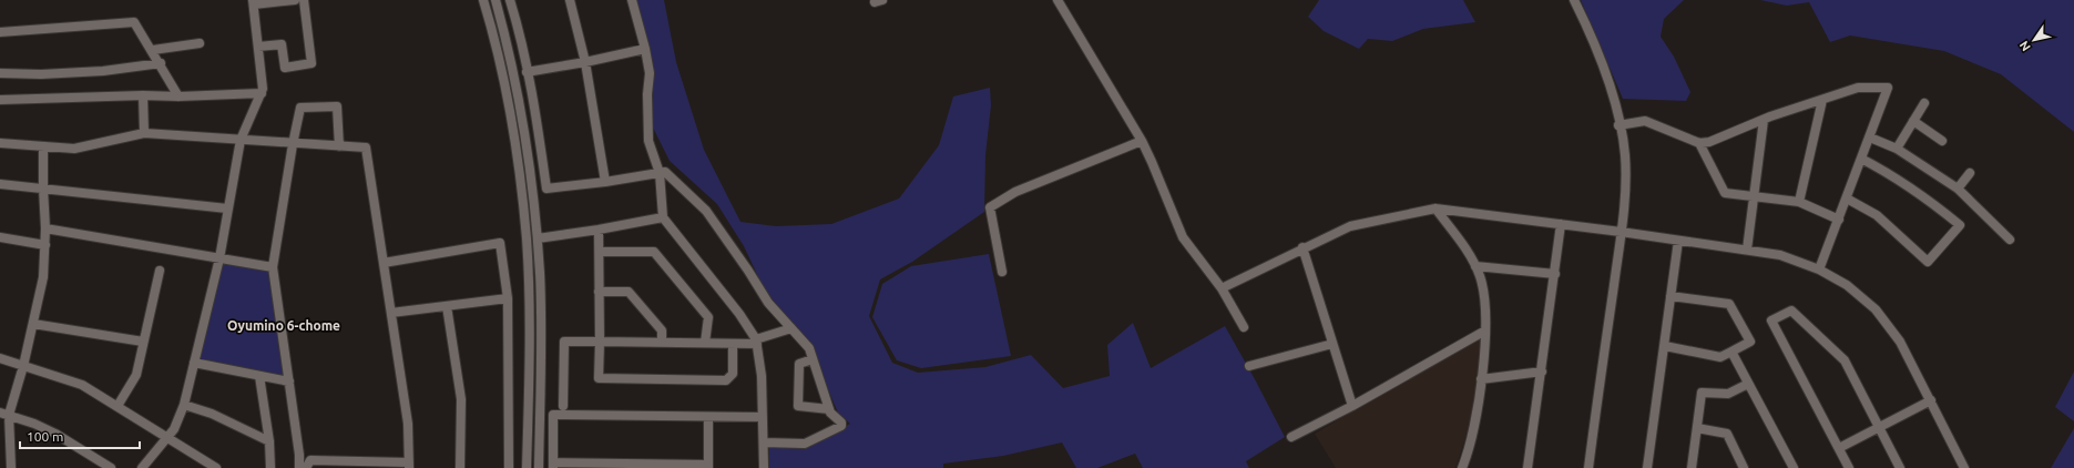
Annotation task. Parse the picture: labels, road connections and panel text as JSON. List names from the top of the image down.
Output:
{
  "districts": ["Oyumino 6-chome"],
  "scale_bar": "100 m",
  "north": "bottom left"
}
